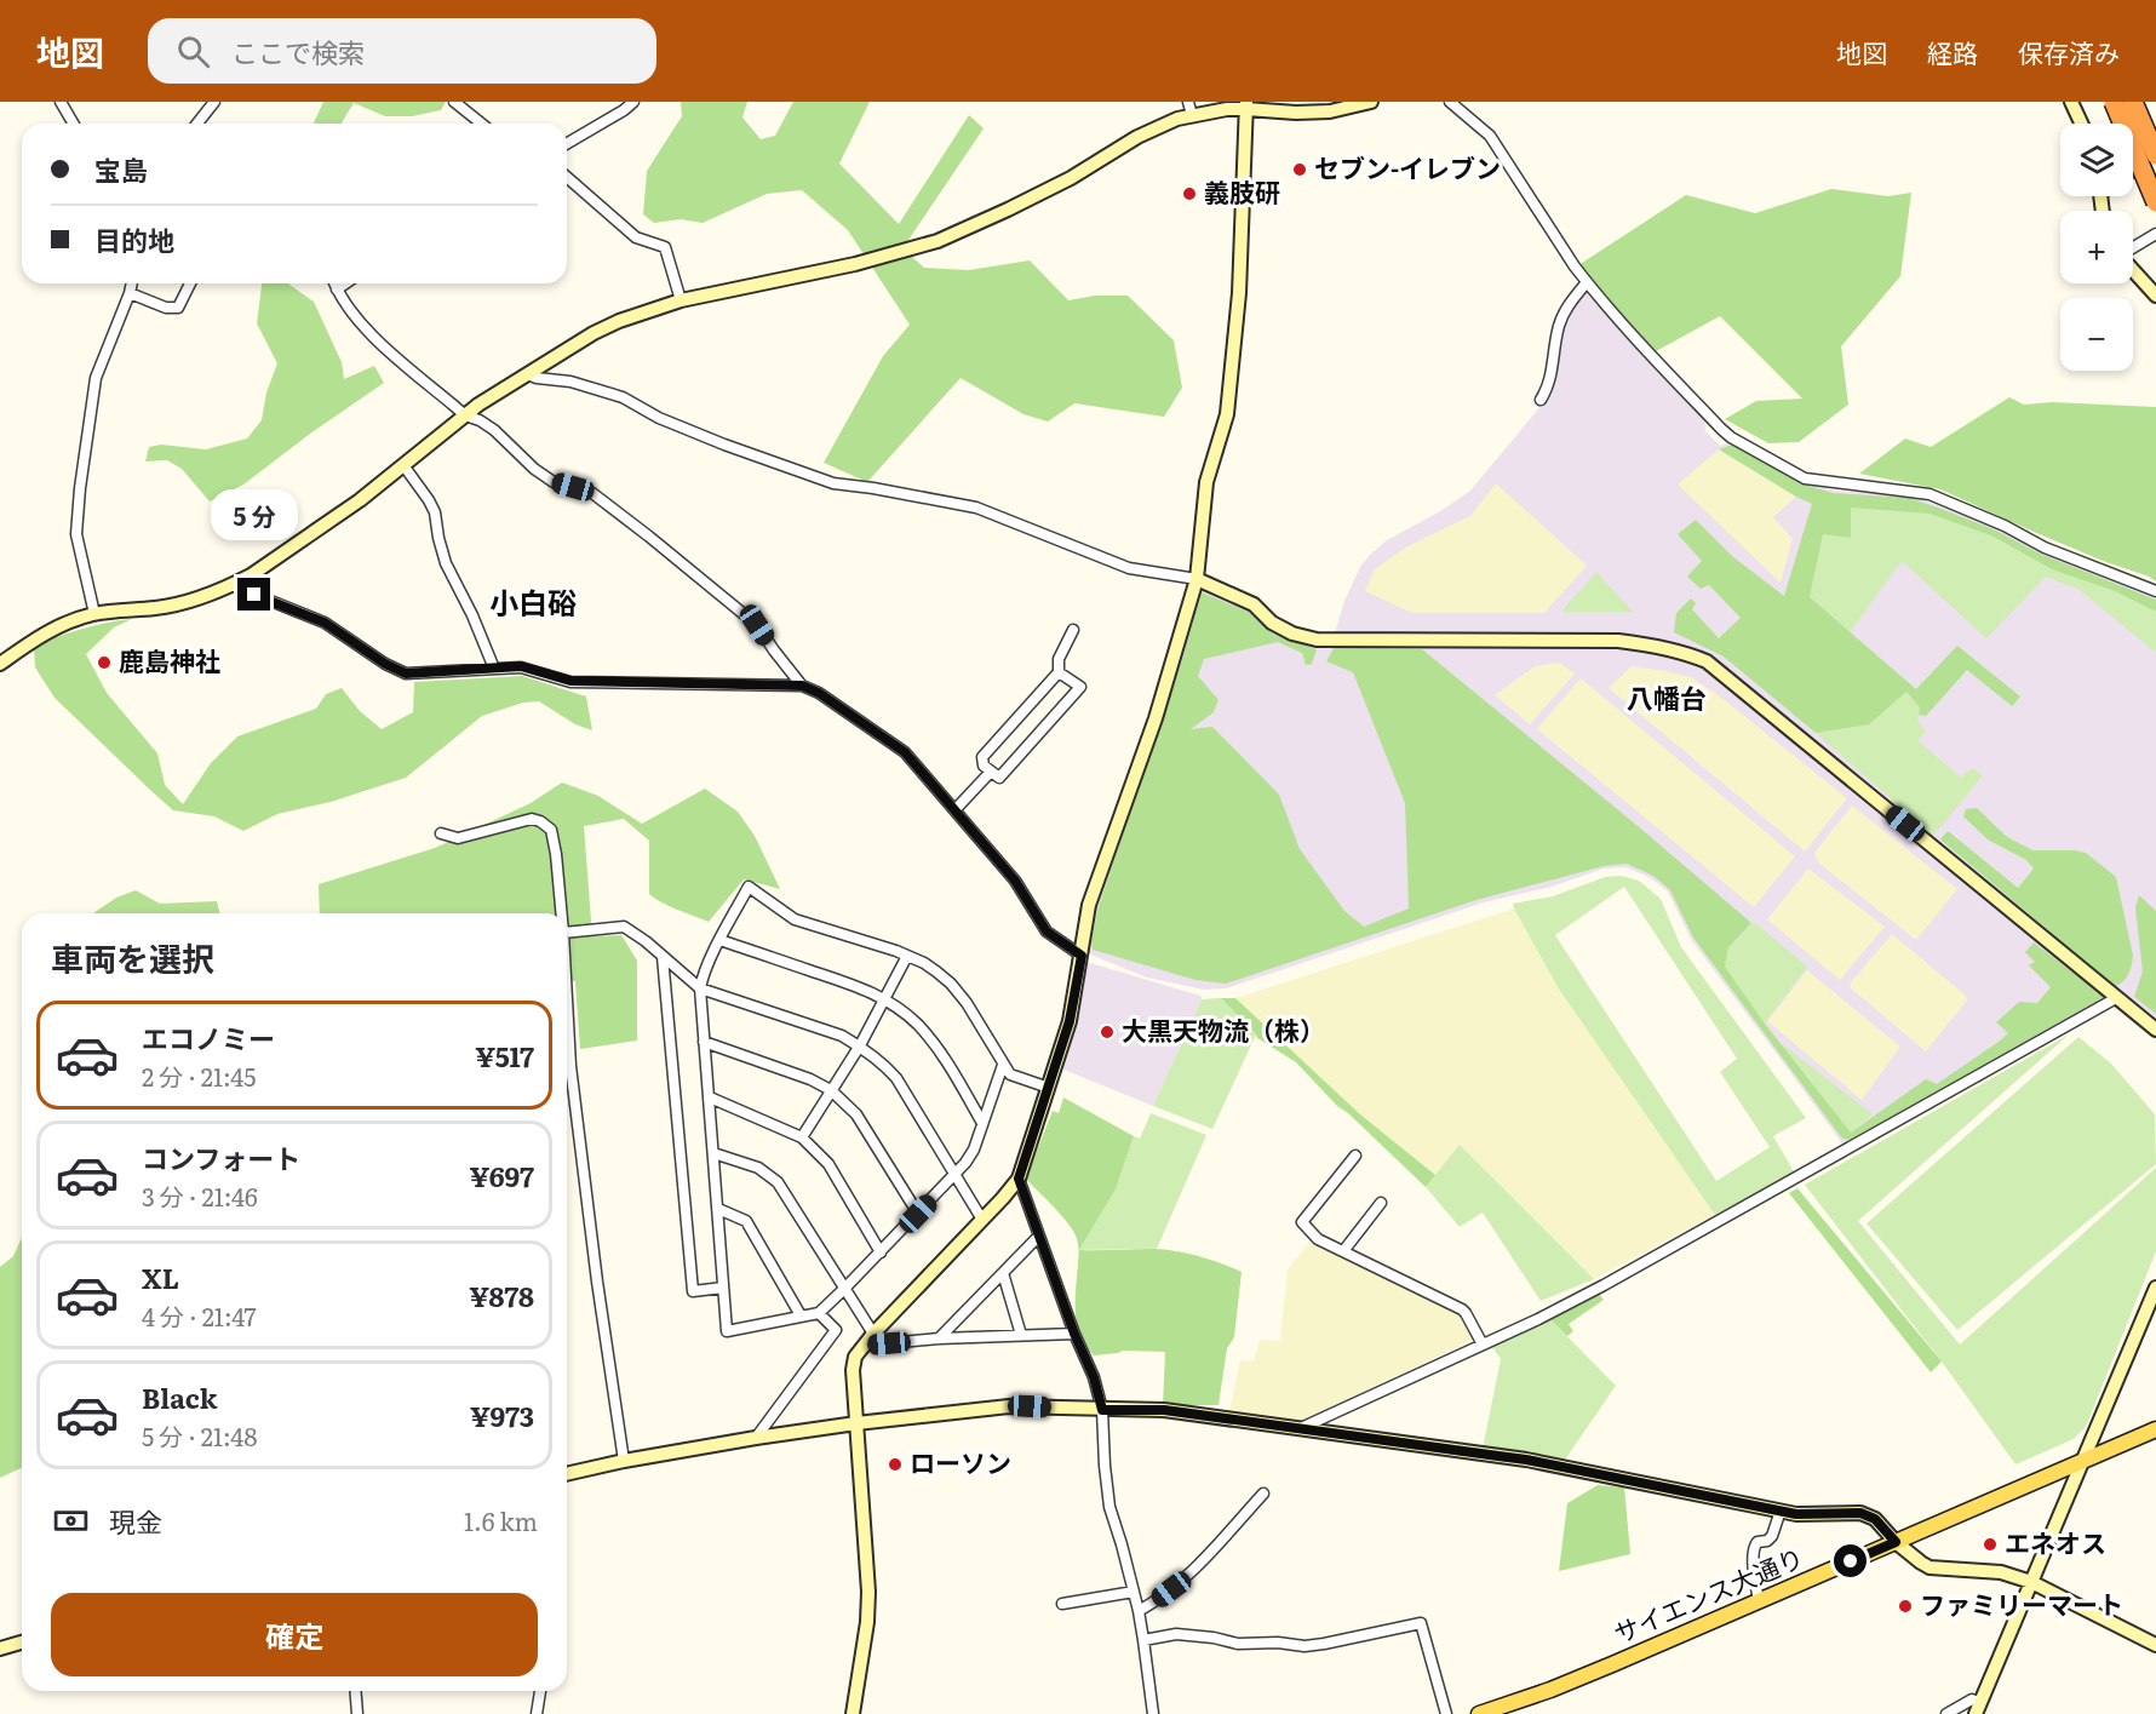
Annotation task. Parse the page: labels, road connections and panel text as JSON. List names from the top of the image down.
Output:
{
  "streets": {
    "main road": ["サイエンス大通り"]
  },
  "districts": ["小白硲", "八幡台"],
  "places": [
    "セブン-イレブン",
    "義肢研",
    "鹿島神社",
    "大黒天物流（株）",
    "ローソン",
    "エネオス",
    "ファミリーマート"
  ],
  "page": {
    "header": "地図",
    "search": "ここで検索",
    "nav": ["地図", "経路", "保存済み"],
    "map_buttons": ["+", "−"],
    "banner": ["宝島", "目的地"],
    "bubble": "5 分",
    "heading": "車両を選択",
    "list": [
      {
        "name": "エコノミー",
        "note": "2 分 · 21:45",
        "value": "¥517"
      },
      {
        "name": "コンフォート",
        "note": "3 分 · 21:46",
        "value": "¥697"
      },
      {
        "name": "XL",
        "note": "4 分 · 21:47",
        "value": "¥878"
      },
      {
        "name": "Black",
        "note": "5 分 · 21:48",
        "value": "¥973"
      }
    ],
    "pay": ["現金", "1.6 km"],
    "buttons": "確定"
  }
}
